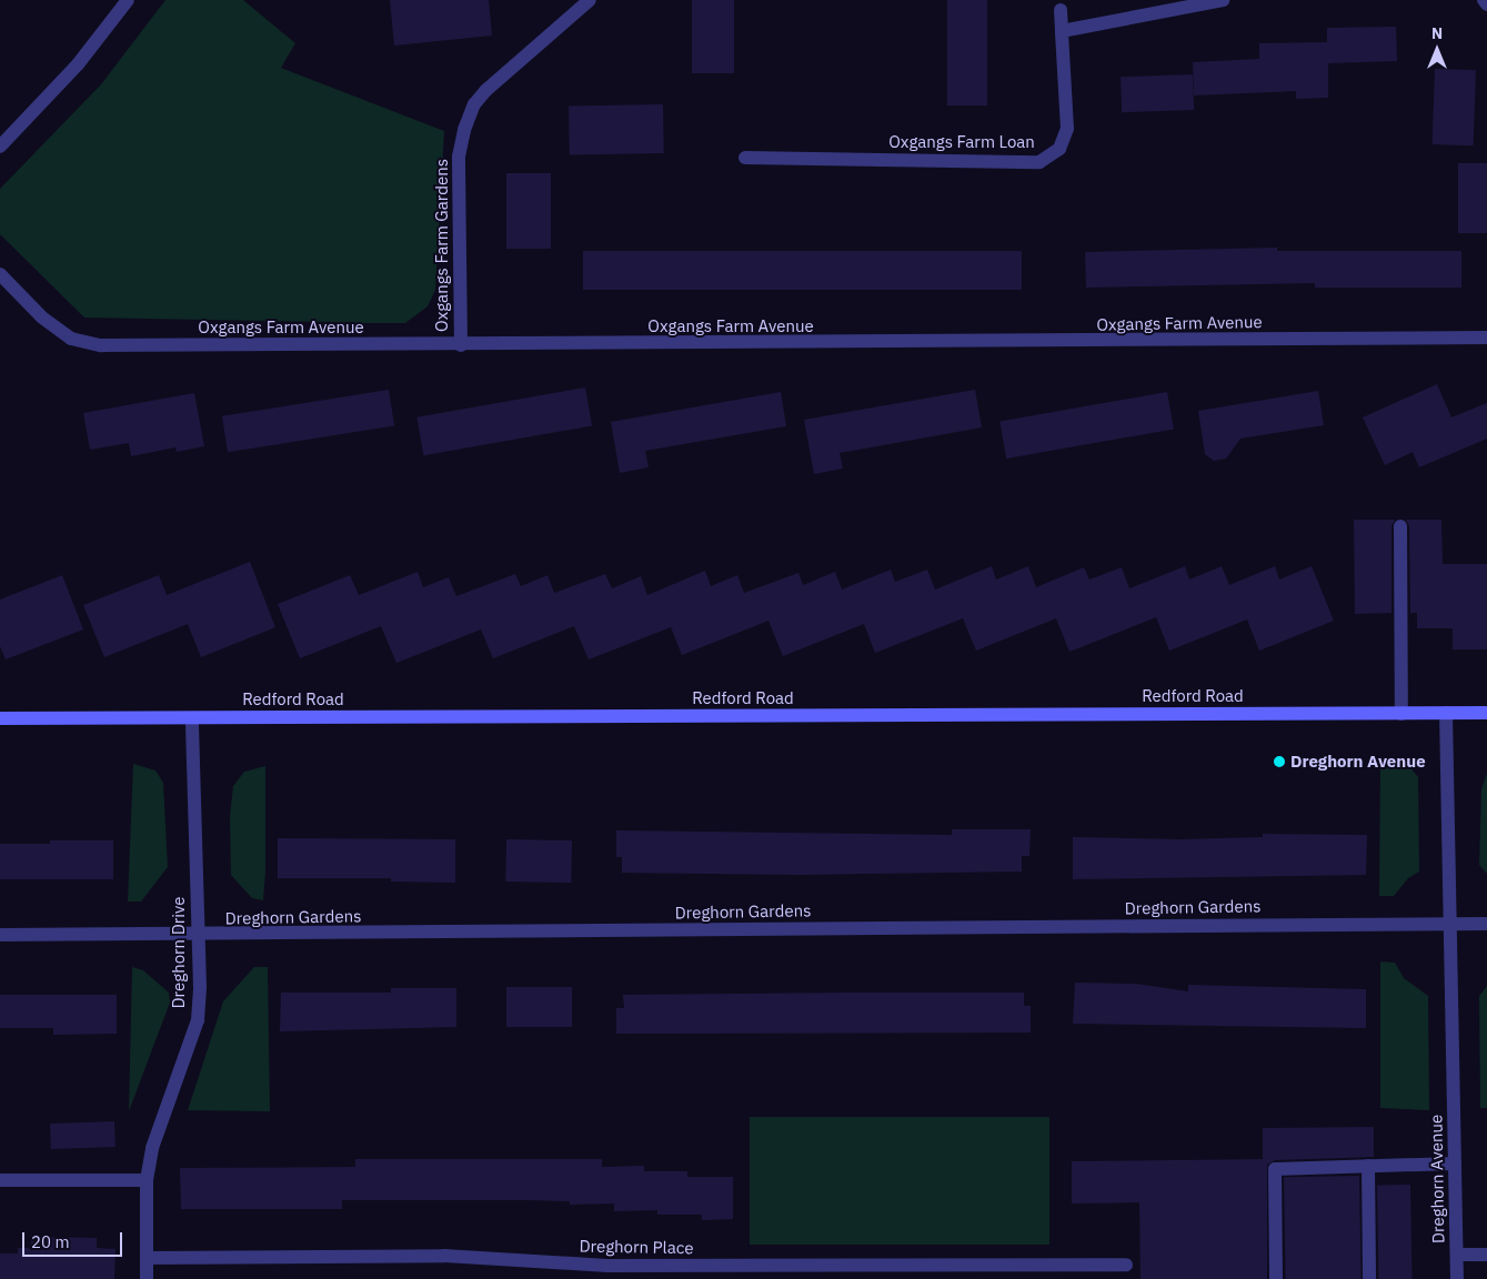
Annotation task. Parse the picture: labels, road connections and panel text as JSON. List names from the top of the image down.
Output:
{
  "streets": {
    "main road": ["Redford Road"],
    "street": [
      "Oxgangs Farm Loan",
      "Oxgangs Farm Gardens",
      "Oxgangs Farm Avenue",
      "Dreghorn Gardens",
      "Dreghorn Drive",
      "Dreghorn Avenue",
      "Dreghorn Place"
    ]
  },
  "crossings": [
    ["Oxgangs Farm Gardens", "Oxgangs Farm Avenue"],
    ["Redford Road", "Dreghorn Drive"],
    ["Redford Road", "Dreghorn Avenue"],
    ["Dreghorn Gardens", "Dreghorn Drive"],
    ["Dreghorn Gardens", "Dreghorn Avenue"],
    ["Dreghorn Drive", "Dreghorn Place"]
  ],
  "places": ["Dreghorn Avenue"],
  "scale_bar": "20 m",
  "north": "top"
}
